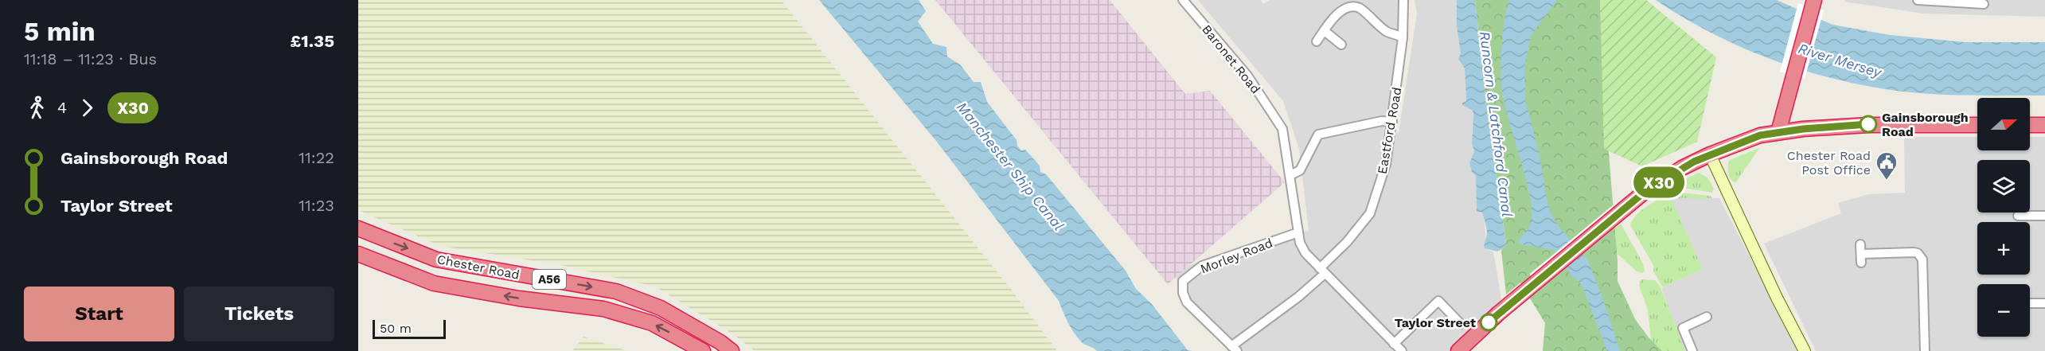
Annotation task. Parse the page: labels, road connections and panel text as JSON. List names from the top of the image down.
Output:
{
  "streets": {
    "highway": ["Chester Road", "A56"],
    "street": ["Baronet Road", "Eastford Road", "Morley Road"]
  },
  "crossings": [
    ["Baronet Road", "Morley Road"],
    ["Eastford Road", "Morley Road"]
  ],
  "water": ["River Mersey", "Runcorn & Latchford Canal", "Manchester Ship Canal"],
  "places": {
    "other": ["Gainsborough Road", "Taylor Street"],
    "public building": ["Chester Road Post Office"]
  },
  "lines": ["bus line X30"],
  "scale_bar": "50 m",
  "north": "right",
  "page": {
    "heading": ["5 min", "11:18 – 11:23 · Bus", "£1.35"],
    "on_map": "X30",
    "legs": ["4", "X30"],
    "map_buttons": ["+", "−"],
    "list": [
      {
        "name": "Gainsborough Road",
        "value": "11:22"
      },
      {
        "name": "Taylor Street",
        "value": "11:23"
      }
    ],
    "buttons": ["Start", "Tickets"],
    "scale": "50 m"
  }
}
